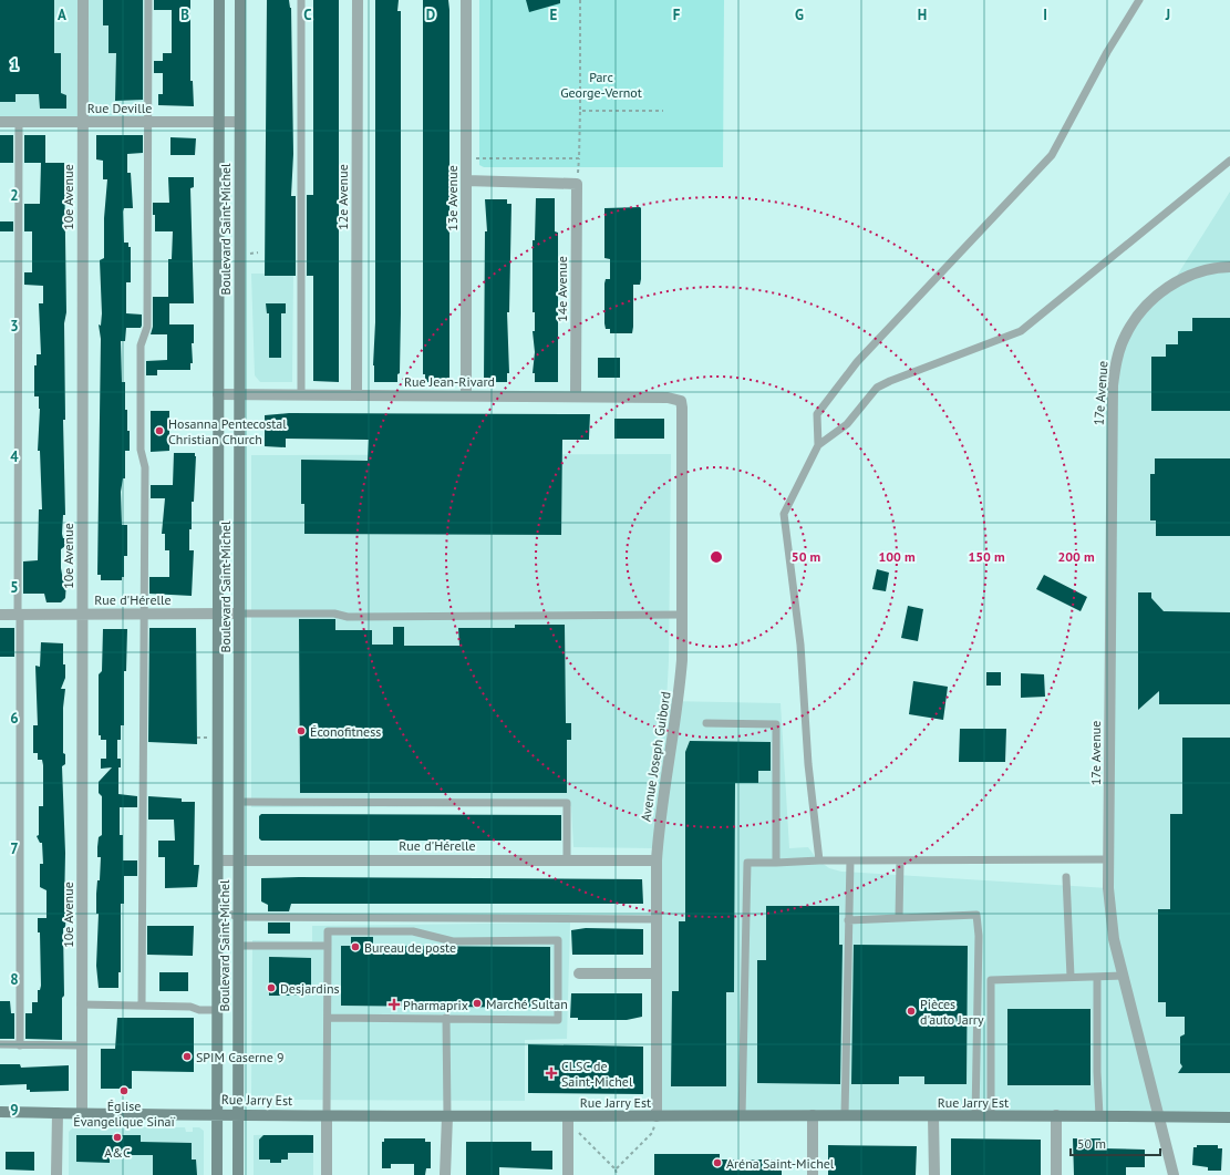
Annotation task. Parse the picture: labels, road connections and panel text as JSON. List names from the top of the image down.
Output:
{
  "streets": {
    "main road": ["Boulevard Saint-Michel", "Rue Jarry Est"],
    "street": [
      "Rue Deville",
      "10e Avenue",
      "12e Avenue",
      "13e Avenue",
      "14e Avenue",
      "Rue Jean-Rivard",
      "17e Avenue",
      "Rue d'Hérelle",
      "Avenue Joseph Guibord"
    ]
  },
  "crossings": [
    ["Rue Deville", "10e Avenue"],
    ["Rue Deville", "Boulevard Saint-Michel"],
    ["10e Avenue", "Rue d'Hérelle"],
    ["10e Avenue", "Rue Jarry Est"],
    ["12e Avenue", "Rue Jean-Rivard"],
    ["13e Avenue", "Rue Jean-Rivard"],
    ["Boulevard Saint-Michel", "Rue Jean-Rivard"],
    ["Boulevard Saint-Michel", "Rue d'Hérelle"],
    ["Boulevard Saint-Michel", "Rue Jarry Est"],
    ["14e Avenue", "Rue Jean-Rivard"],
    ["Rue Jean-Rivard", "Avenue Joseph Guibord"],
    ["17e Avenue", "Rue Jarry Est"],
    ["Rue d'Hérelle", "Avenue Joseph Guibord"],
    ["Avenue Joseph Guibord", "Rue Jarry Est"]
  ],
  "parks": ["Parc George-Vernot"],
  "places": {
    "other": [
      "Hosanna Pentecostal Christian Church",
      "Éconofitness",
      "Bureau de poste",
      "Desjardins",
      "Marché Sultan",
      "Pièces d'auto Jarry",
      "SPIM Caserne 9",
      "Église Évangelique Sinaï",
      "A&C",
      "Aréna Saint-Michel"
    ],
    "health": ["Pharmaprix", "CLSC de Saint-Michel"]
  },
  "scale_bar": "50 m",
  "grid": {
    "columns": [
      "A",
      "B",
      "C",
      "D",
      "E",
      "F",
      "G",
      "H",
      "I",
      "J"
    ],
    "rows": [
      "1",
      "2",
      "3",
      "4",
      "5",
      "6",
      "7",
      "8",
      "9"
    ]
  },
  "rings": [
    "50 m",
    "100 m",
    "150 m",
    "200 m"
  ]
}
